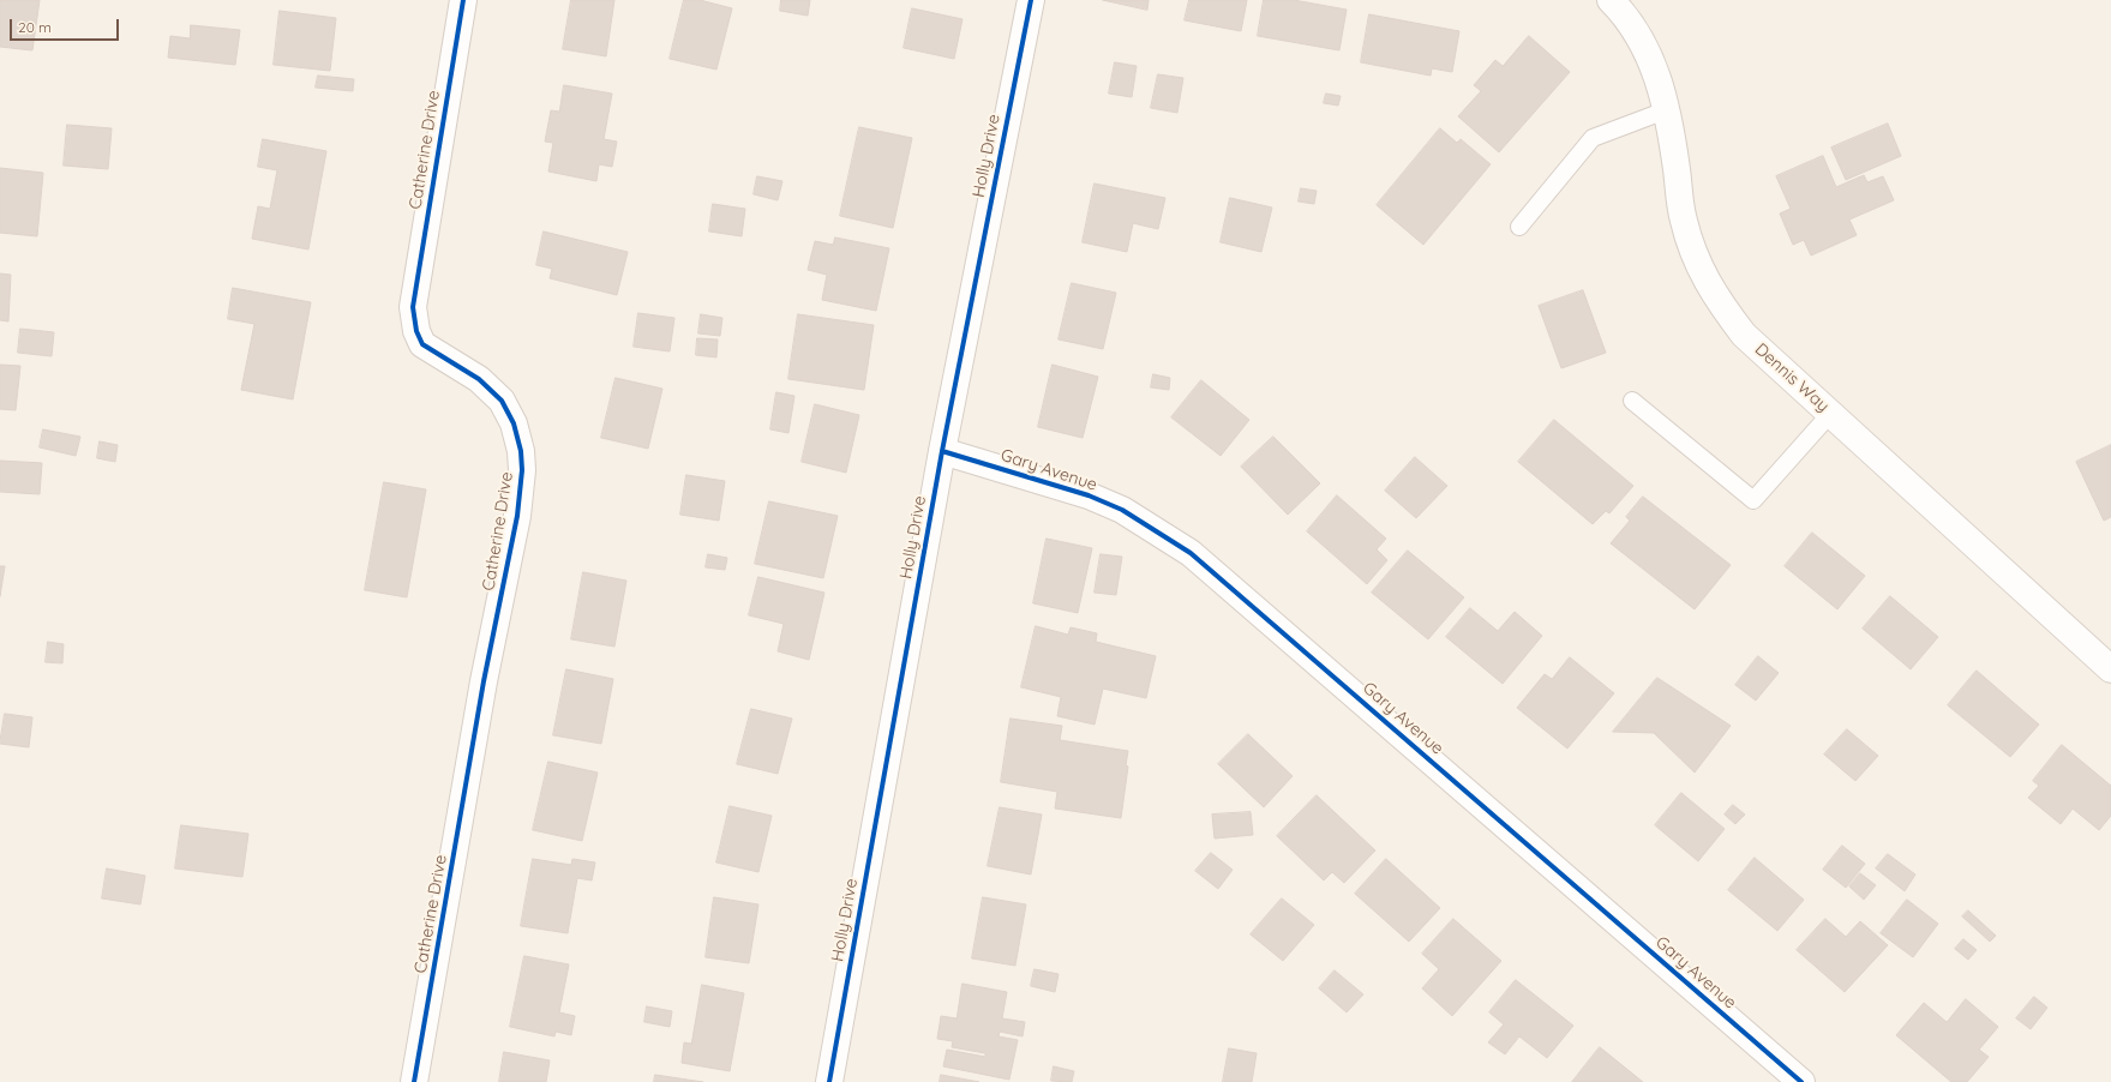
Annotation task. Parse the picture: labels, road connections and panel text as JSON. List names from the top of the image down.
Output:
{
  "streets": {
    "street": [
      "Catherine Drive",
      "Holly Drive",
      "Dennis Way",
      "Gary Avenue"
    ]
  },
  "crossings": [
    ["Holly Drive", "Gary Avenue"]
  ],
  "scale_bar": "20 m"
}
